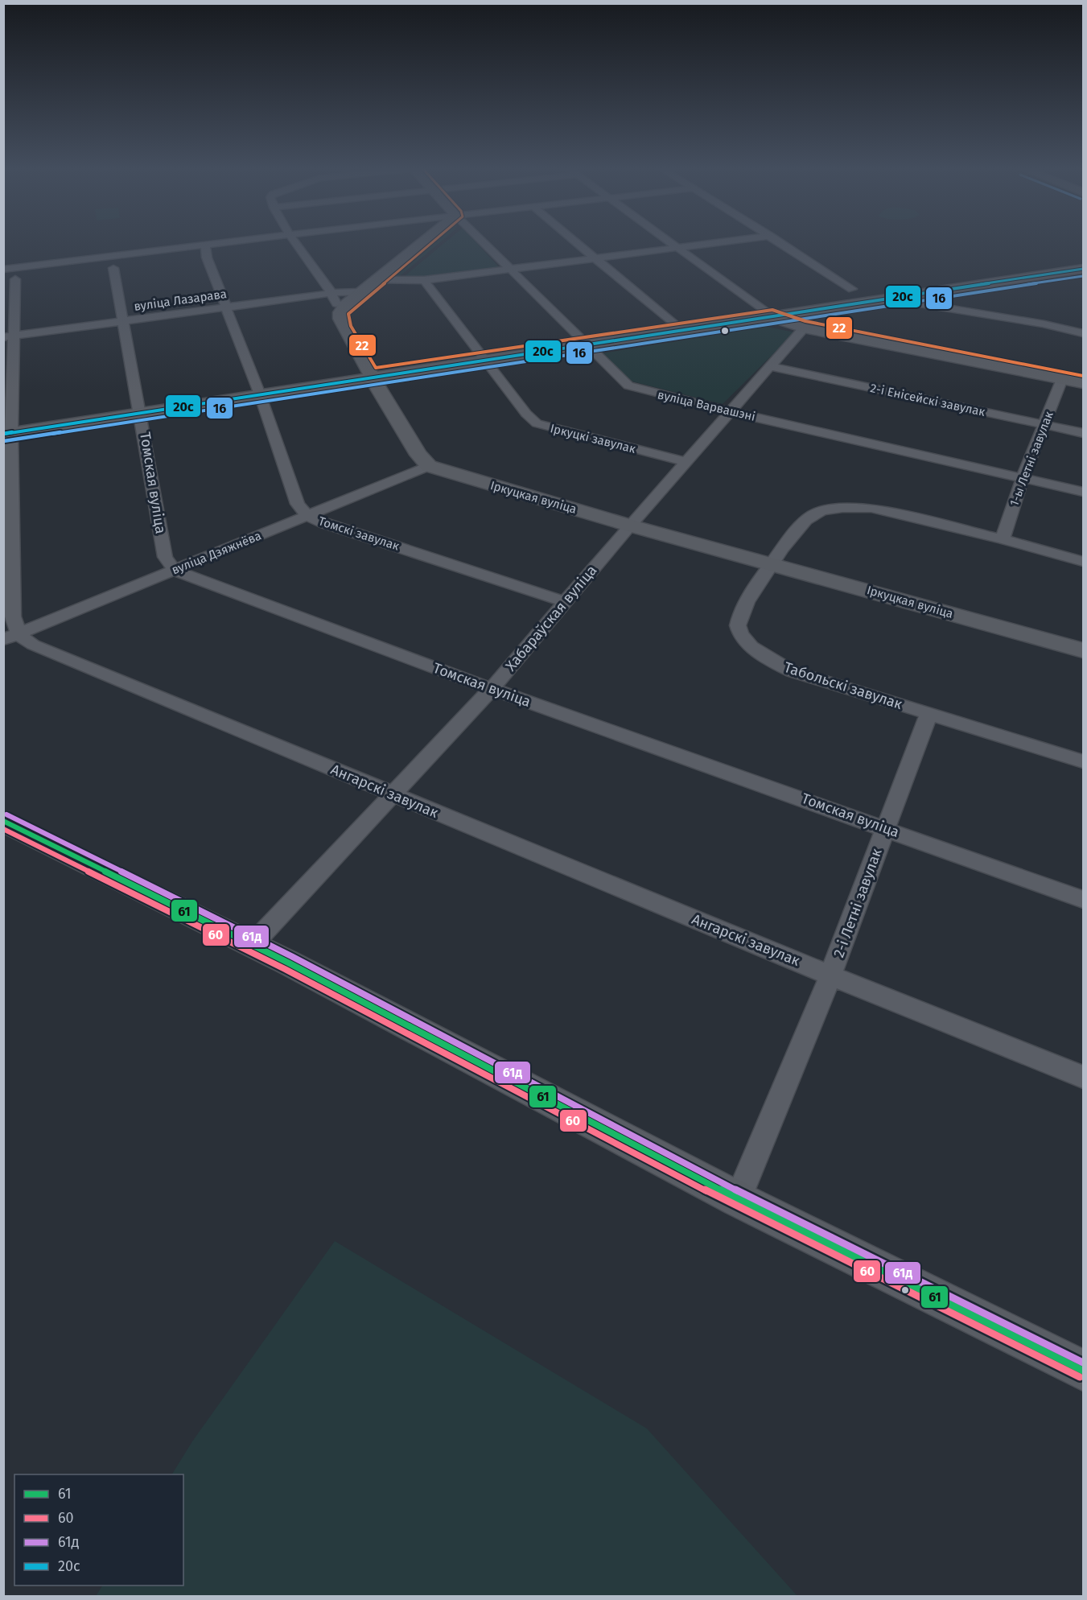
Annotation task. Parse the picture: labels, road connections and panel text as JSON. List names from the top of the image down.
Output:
{
  "streets": {
    "main road": ["Іркуцкая вуліца"],
    "street": [
      "вуліца Лазарава",
      "2-і Енісейскі завулак",
      "вуліца Варвашэні",
      "Іркуцкі завулак",
      "1-ы Летні завулак",
      "Томская вуліца",
      "Томскі завулак",
      "вуліца Дзяжнёва",
      "Хабараўская вуліца",
      "Табольскі завулак",
      "Ангарскі завулак",
      "2-і Летні завулак"
    ]
  },
  "crossings": [
    ["вуліца Лазарава", "Томская вуліца"],
    ["вуліца Лазарава", "Томскі завулак"],
    ["2-і Енісейскі завулак", "1-ы Летні завулак"],
    ["2-і Енісейскі завулак", "Хабараўская вуліца"],
    ["вуліца Варвашэні", "1-ы Летні завулак"],
    ["вуліца Варвашэні", "Хабараўская вуліца"],
    ["Іркуцкі завулак", "Хабараўская вуліца"],
    ["1-ы Летні завулак", "Табольскі завулак"],
    ["Томская вуліца", "вуліца Дзяжнёва"],
    ["Томская вуліца", "Хабараўская вуліца"],
    ["Томская вуліца", "2-і Летні завулак"],
    ["Іркуцкая вуліца", "вуліца Дзяжнёва"],
    ["Іркуцкая вуліца", "Хабараўская вуліца"],
    ["Іркуцкая вуліца", "Табольскі завулак"],
    ["Томскі завулак", "вуліца Дзяжнёва"],
    ["Томскі завулак", "Хабараўская вуліца"],
    ["вуліца Дзяжнёва", "Ангарскі завулак"],
    ["Хабараўская вуліца", "Ангарскі завулак"],
    ["Табольскі завулак", "2-і Летні завулак"],
    ["Ангарскі завулак", "2-і Летні завулак"]
  ],
  "lines": [
    "transit line 22",
    "transit line 20с",
    "transit line 16",
    "transit line 61д",
    "transit line 61",
    "transit line 60"
  ],
  "legend": [
    "61",
    "60",
    "61д",
    "20с"
  ]
}
